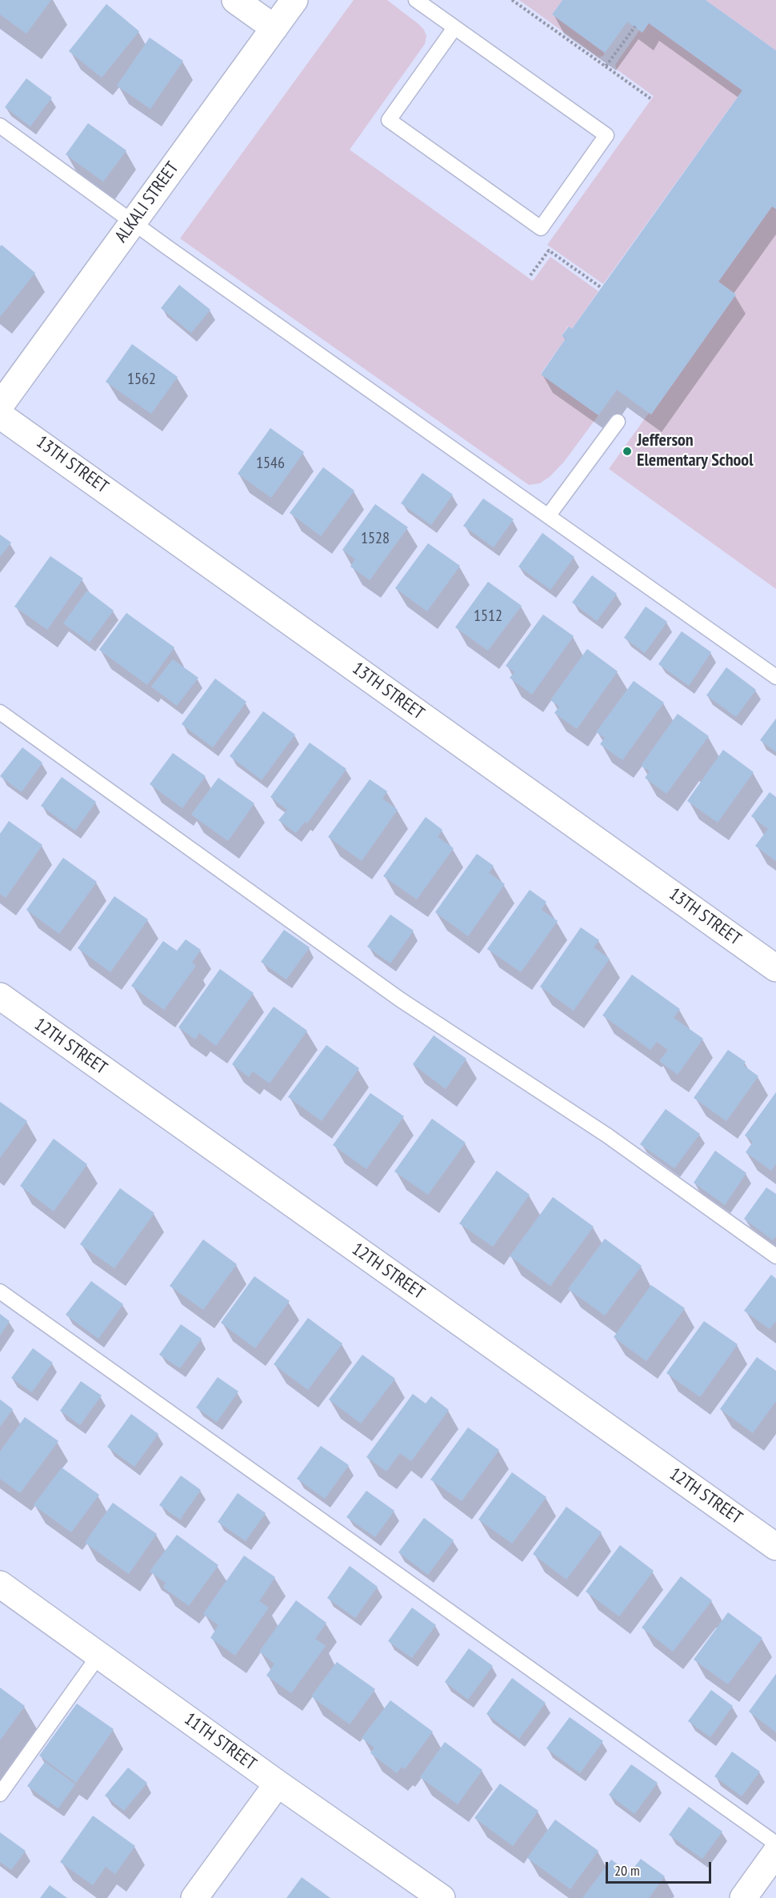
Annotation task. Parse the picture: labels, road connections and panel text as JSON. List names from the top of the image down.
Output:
{
  "streets": {
    "street": [
      "ALKALI STREET",
      "13TH STREET",
      "12TH STREET",
      "11TH STREET"
    ]
  },
  "places": ["Jefferson Elementary School"],
  "house_numbers": [
    "1562",
    "1546",
    "1528",
    "1512"
  ],
  "scale_bar": "20 m"
}
